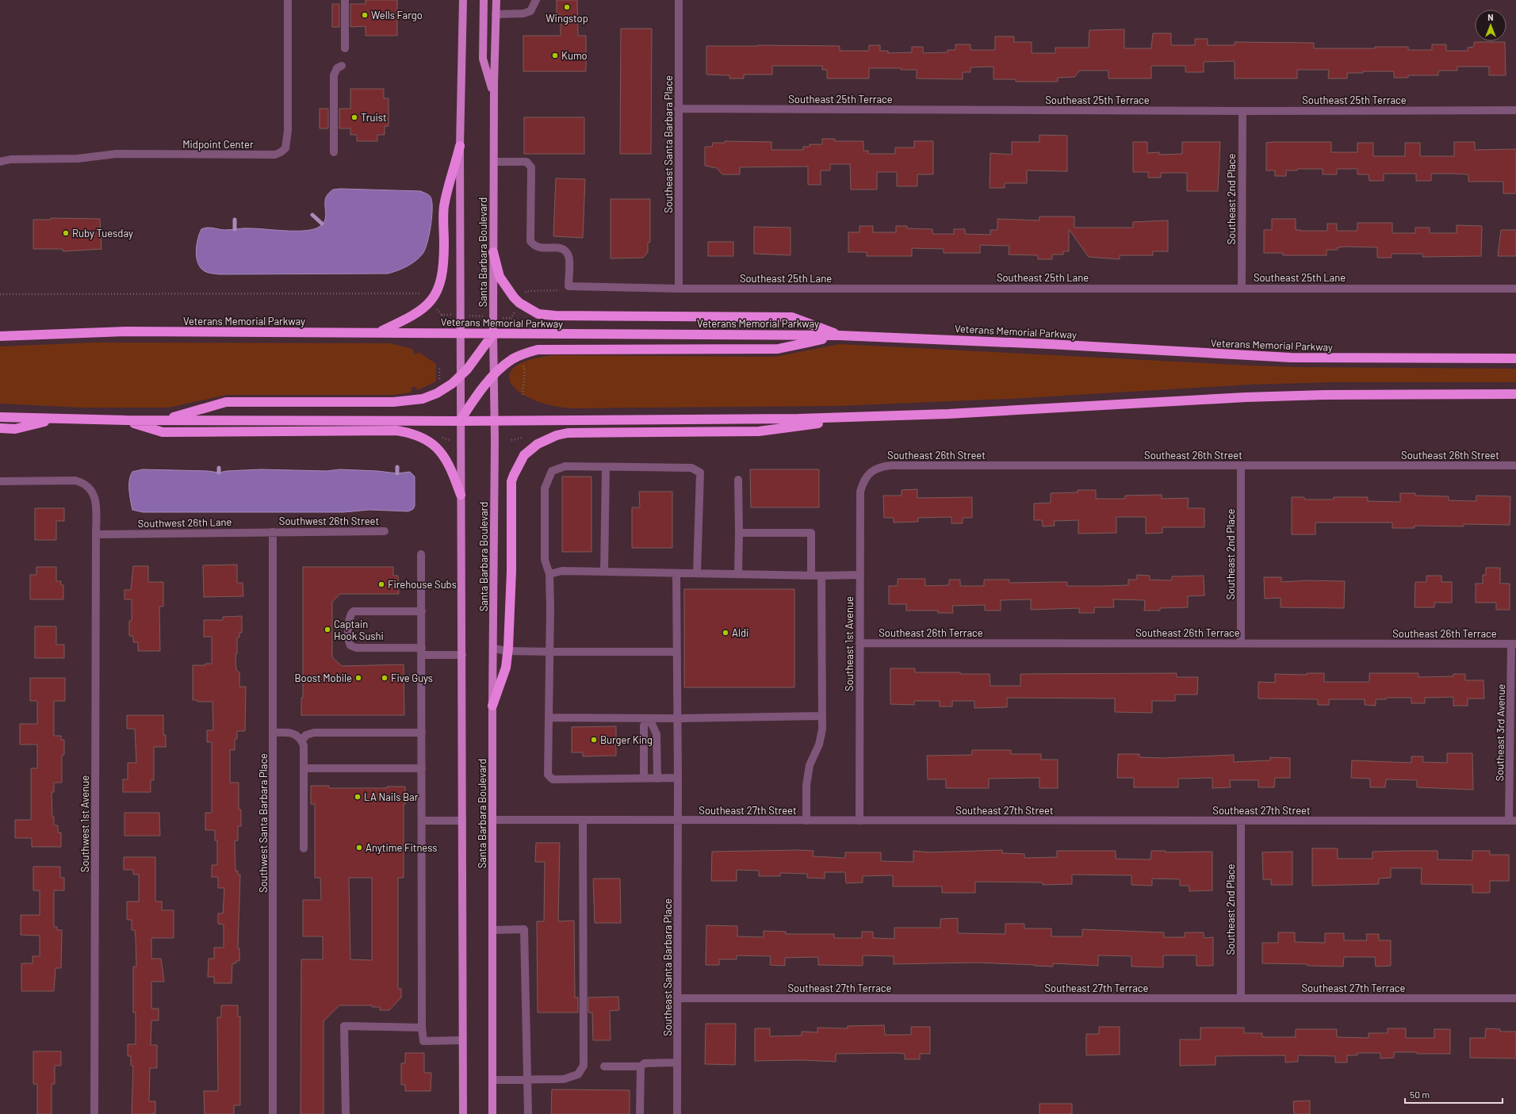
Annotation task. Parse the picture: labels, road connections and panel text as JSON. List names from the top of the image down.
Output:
{
  "streets": {
    "highway": ["Veterans Memorial Parkway"],
    "main road": ["Santa Barbara Boulevard"],
    "street": [
      "Southeast 25th Terrace",
      "Midpoint Center",
      "Southeast Santa Barbara Place",
      "Southeast 2nd Place",
      "Southeast 25th Lane",
      "Southeast 26th Street",
      "Southwest 26th Street",
      "Southwest 26th Lane",
      "Southeast 26th Terrace",
      "Southeast 1st Avenue",
      "Southeast 3rd Avenue",
      "Southeast 27th Street",
      "Southwest Santa Barbara Place",
      "Southwest 1st Avenue",
      "Southeast 27th Terrace"
    ]
  },
  "crossings": [
    ["Southeast 25th Terrace", "Southeast Santa Barbara Place"],
    ["Southeast 25th Terrace", "Southeast 2nd Place"],
    ["Southeast Santa Barbara Place", "Southeast 25th Lane"],
    ["Southeast Santa Barbara Place", "Southeast 27th Street"],
    ["Southeast Santa Barbara Place", "Southeast 27th Terrace"],
    ["Southeast 2nd Place", "Southeast 25th Lane"],
    ["Southeast 2nd Place", "Southeast 26th Street"],
    ["Southeast 2nd Place", "Southeast 26th Terrace"],
    ["Southeast 2nd Place", "Southeast 27th Street"],
    ["Southeast 2nd Place", "Southeast 27th Terrace"],
    ["Santa Barbara Boulevard", "Veterans Memorial Parkway"],
    ["Santa Barbara Boulevard", "Southeast 27th Street"],
    ["Southeast 26th Street", "Southeast 1st Avenue"],
    ["Southwest 26th Street", "Southwest 26th Lane"],
    ["Southwest 26th Street", "Southwest Santa Barbara Place"],
    ["Southwest 26th Lane", "Southwest Santa Barbara Place"],
    ["Southwest 26th Lane", "Southwest 1st Avenue"],
    ["Southeast 26th Terrace", "Southeast 1st Avenue"],
    ["Southeast 26th Terrace", "Southeast 3rd Avenue"],
    ["Southeast 1st Avenue", "Southeast 27th Street"],
    ["Southeast 3rd Avenue", "Southeast 27th Street"]
  ],
  "places": [
    "Wingstop",
    "Wells Fargo",
    "Kumo",
    "Truist",
    "Ruby Tuesday",
    "Firehouse Subs",
    "Captain Hook Sushi",
    "Aldi",
    "Boost Mobile",
    "Five Guys",
    "Burger King",
    "LA Nails Bar",
    "Anytime Fitness"
  ],
  "scale_bar": "50 m",
  "north": "top"
}
